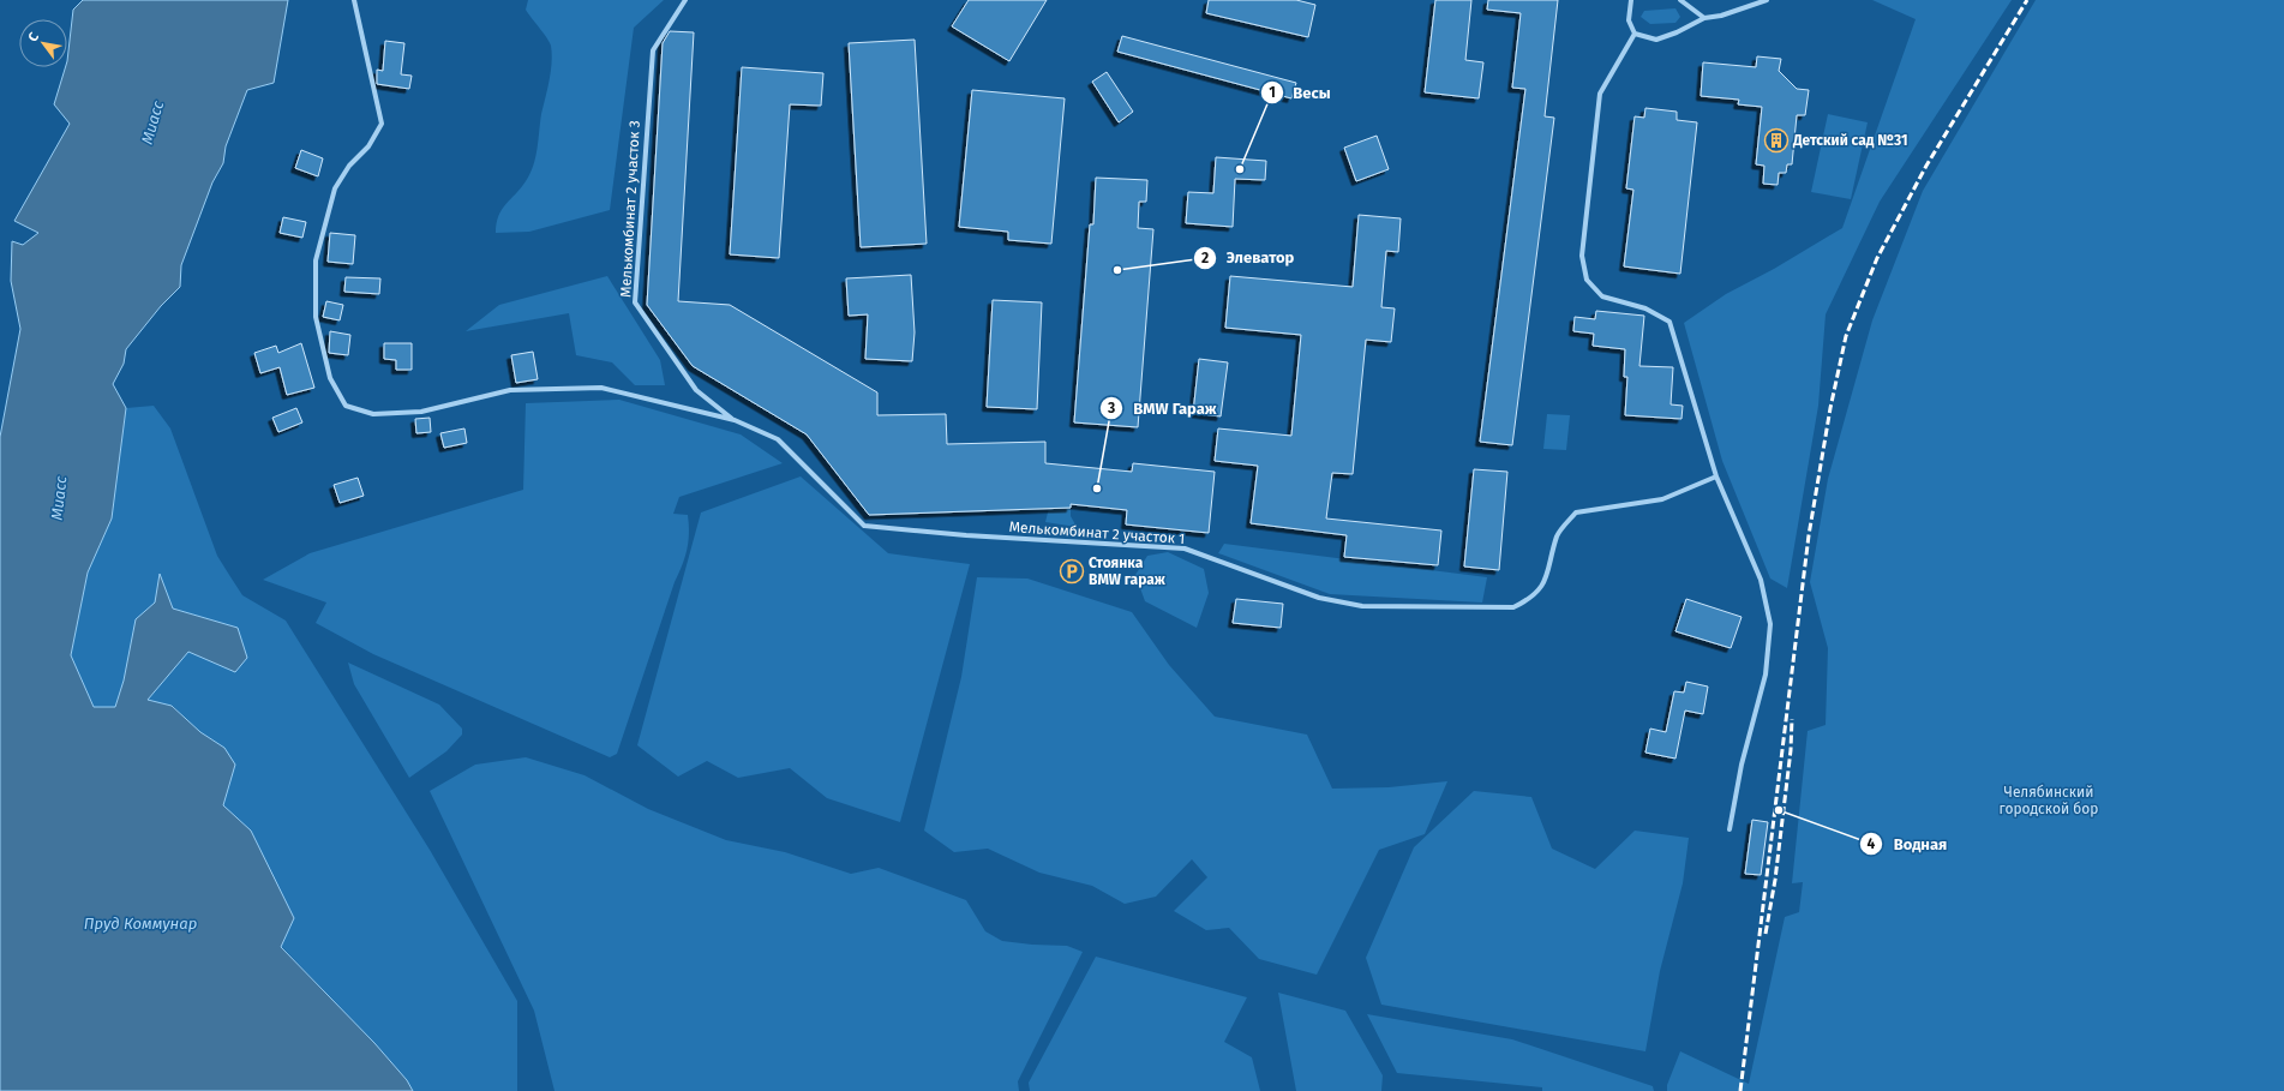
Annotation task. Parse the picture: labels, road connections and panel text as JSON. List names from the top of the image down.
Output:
{
  "streets": {
    "street": ["Мелькомбинат 2 участок 3", "Мелькомбинат 2 участок 1"]
  },
  "crossings": [
    ["Мелькомбинат 2 участок 3", "Мелькомбинат 2 участок 1"]
  ],
  "water": ["Миасс", "Пруд Коммунар"],
  "parks": ["Челябинский городской бор"],
  "places": {
    "building": ["Детский сад №31"],
    "other": [
      "Весы",
      "Элеватор",
      "BMW Гараж",
      "Водная"
    ],
    "parking": ["Стоянка BMW гараж"]
  },
  "north": "top left"
}
